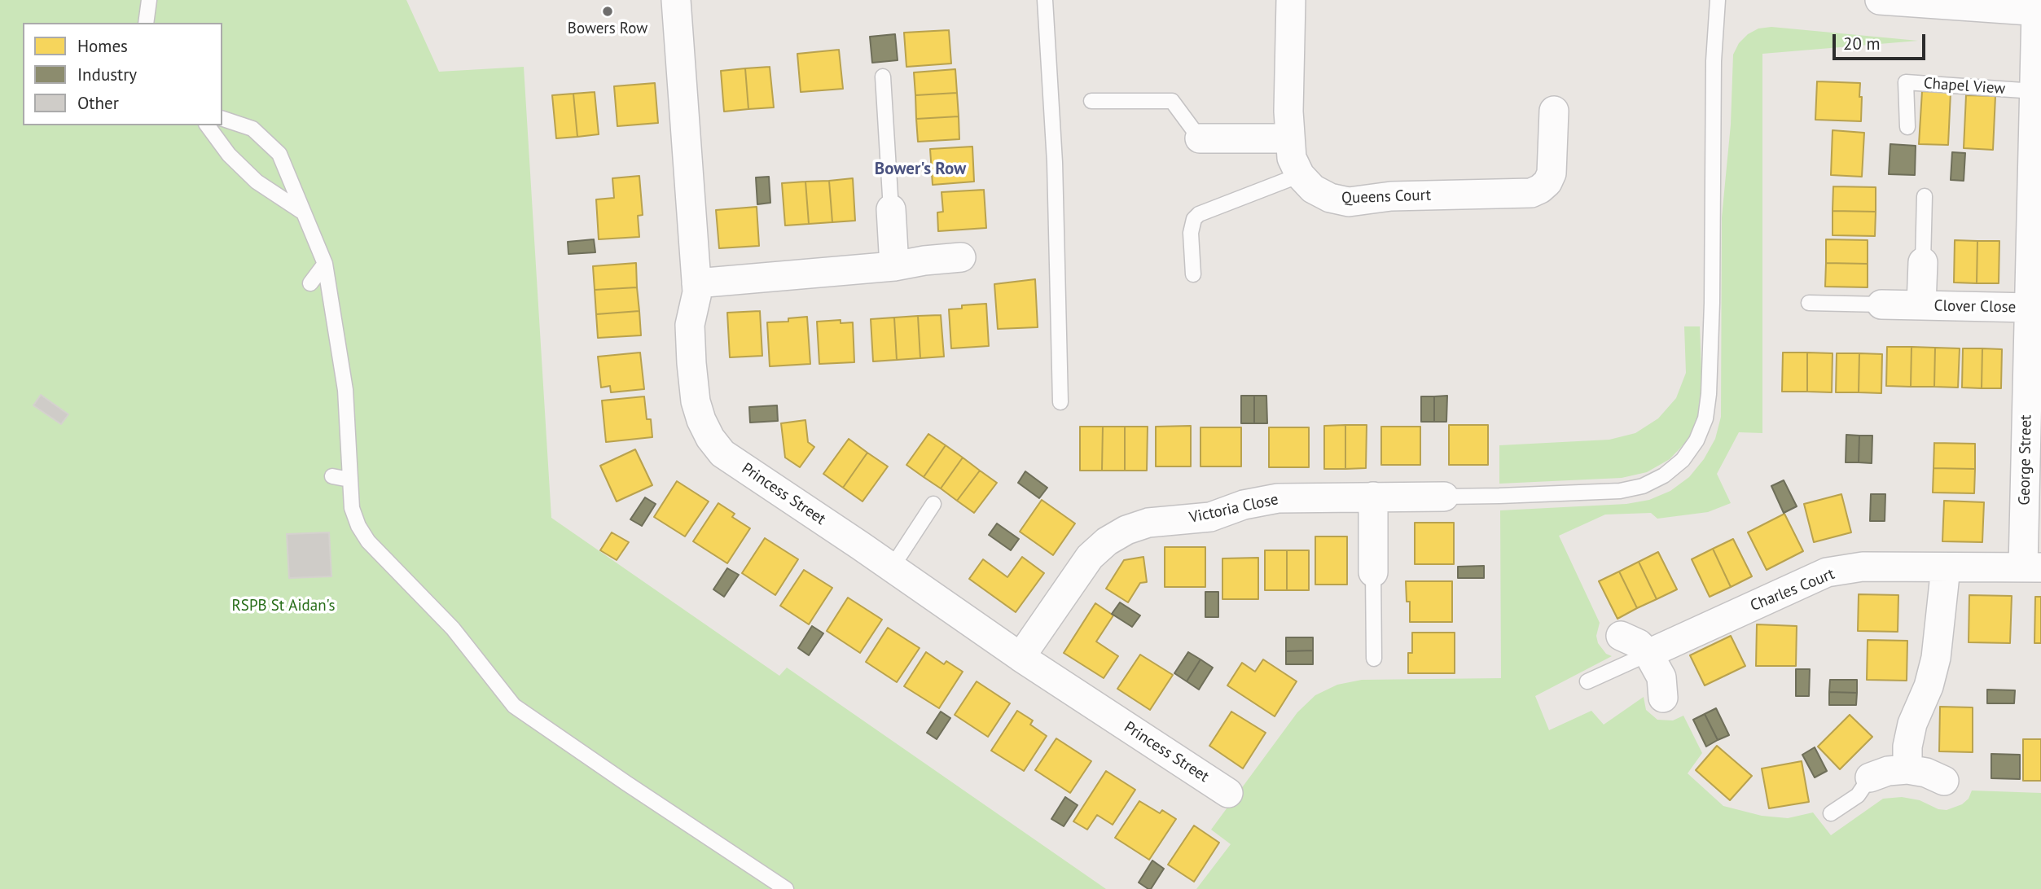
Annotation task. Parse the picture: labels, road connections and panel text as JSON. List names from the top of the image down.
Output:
{
  "streets": {
    "street": [
      "Queens Court",
      "Clover Close",
      "George Street",
      "Princess Street",
      "Victoria Close",
      "Charles Court"
    ],
    "lane": ["Chapel View"]
  },
  "crossings": [
    ["Chapel View", "George Street"],
    ["Clover Close", "George Street"],
    ["George Street", "Charles Court"],
    ["Princess Street", "Victoria Close"]
  ],
  "districts": ["Bower's Row"],
  "parks": ["RSPB St Aidan's"],
  "places": ["Bowers Row"],
  "legend": ["Homes", "Industry", "Other"],
  "scale_bar": "20 m"
}
